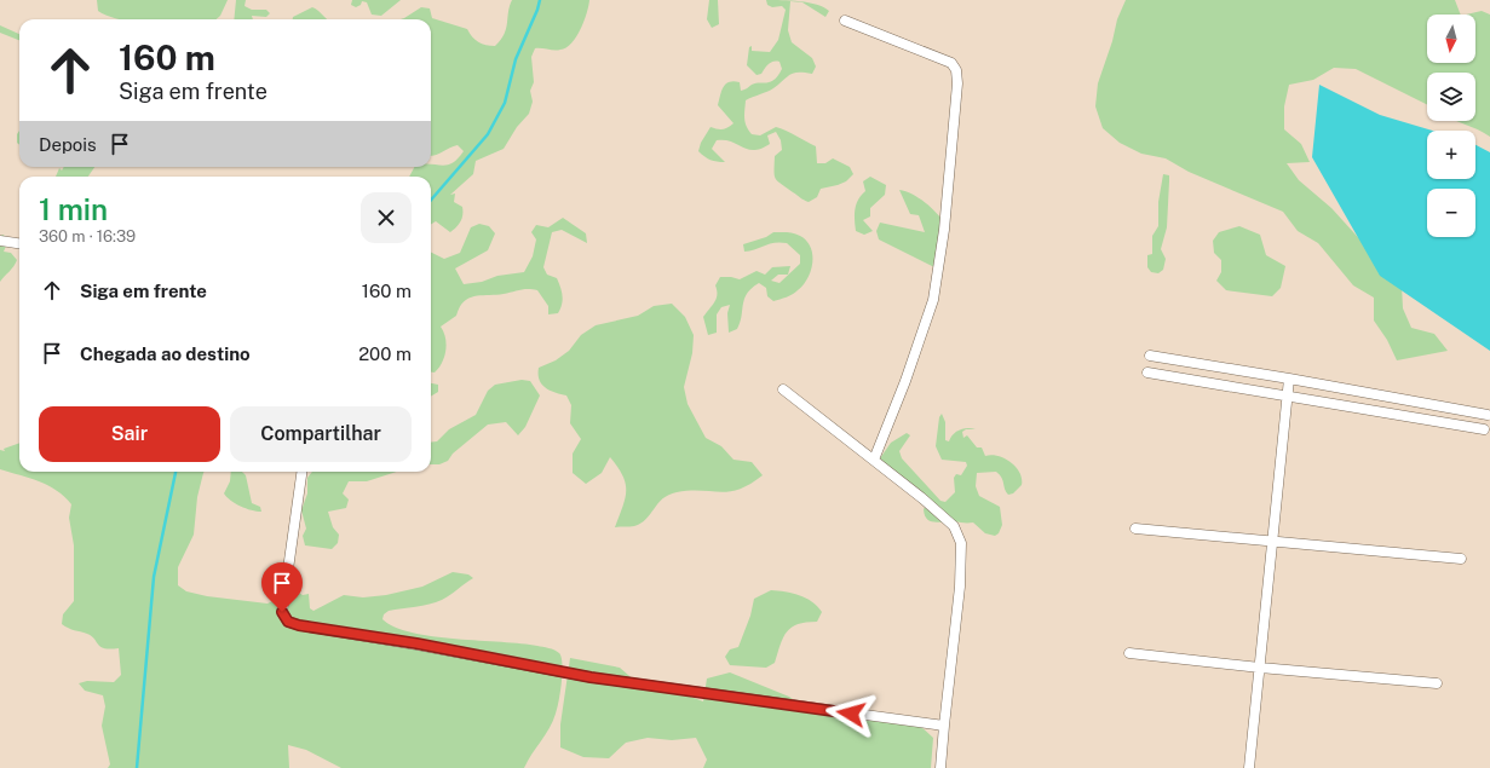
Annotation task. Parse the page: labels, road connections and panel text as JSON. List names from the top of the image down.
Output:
{
  "north": "bottom",
  "page": {
    "map_buttons": ["+", "−"],
    "turn": ["160 m", "Siga em frente"],
    "then": "Depois",
    "heading": ["1 min", "360 m · 16:39"],
    "list": [
      {
        "name": "Siga em frente",
        "value": "160 m"
      },
      {
        "name": "Chegada ao destino",
        "value": "200 m"
      }
    ],
    "buttons": ["Sair", "Compartilhar"]
  }
}
